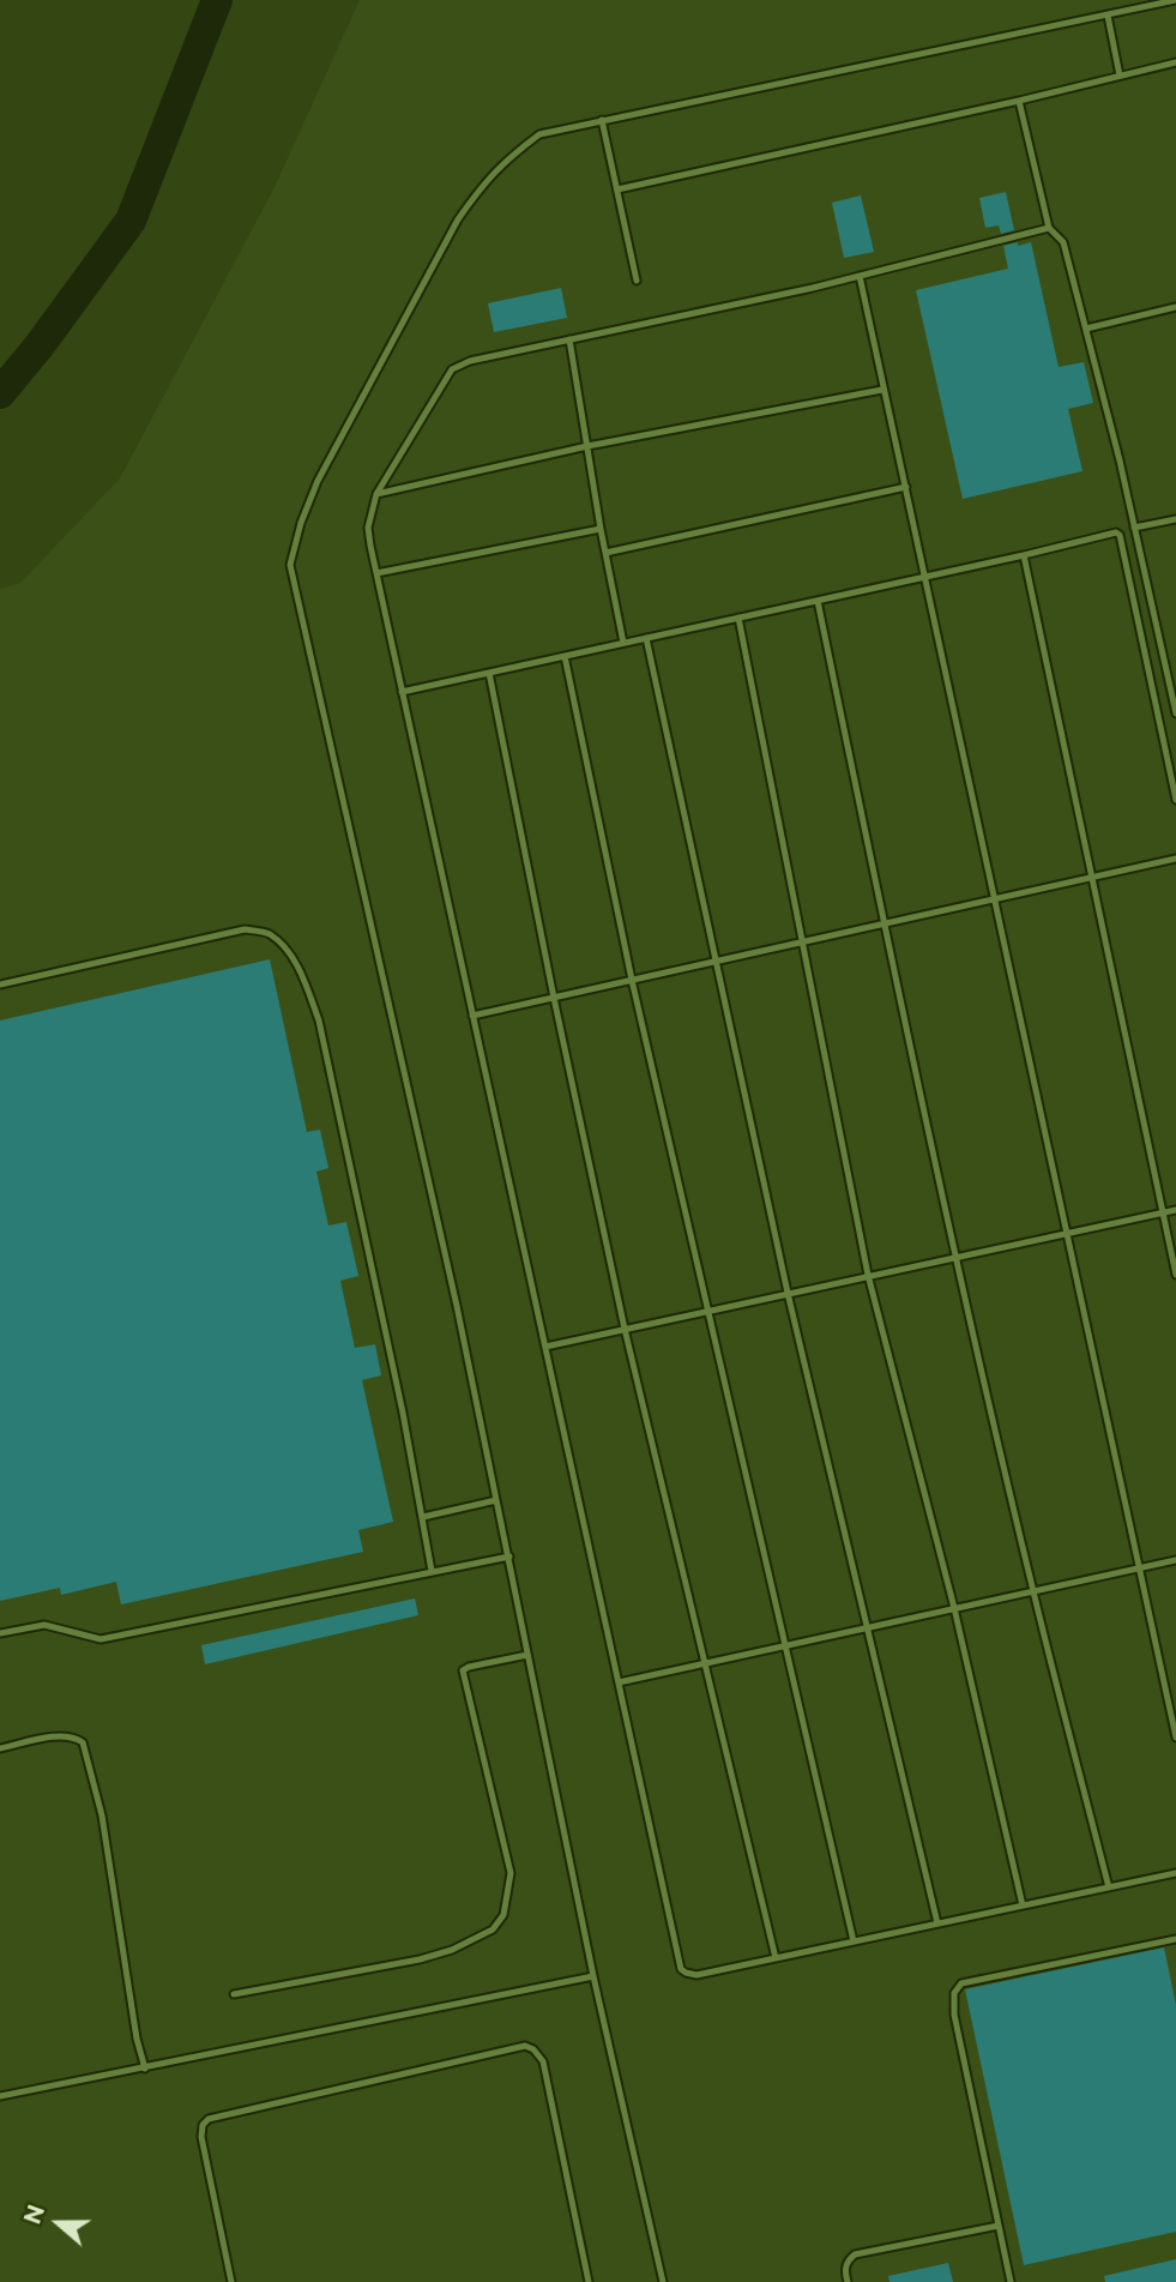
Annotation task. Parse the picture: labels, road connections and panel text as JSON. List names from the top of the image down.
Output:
{
  "north": "left"
}
